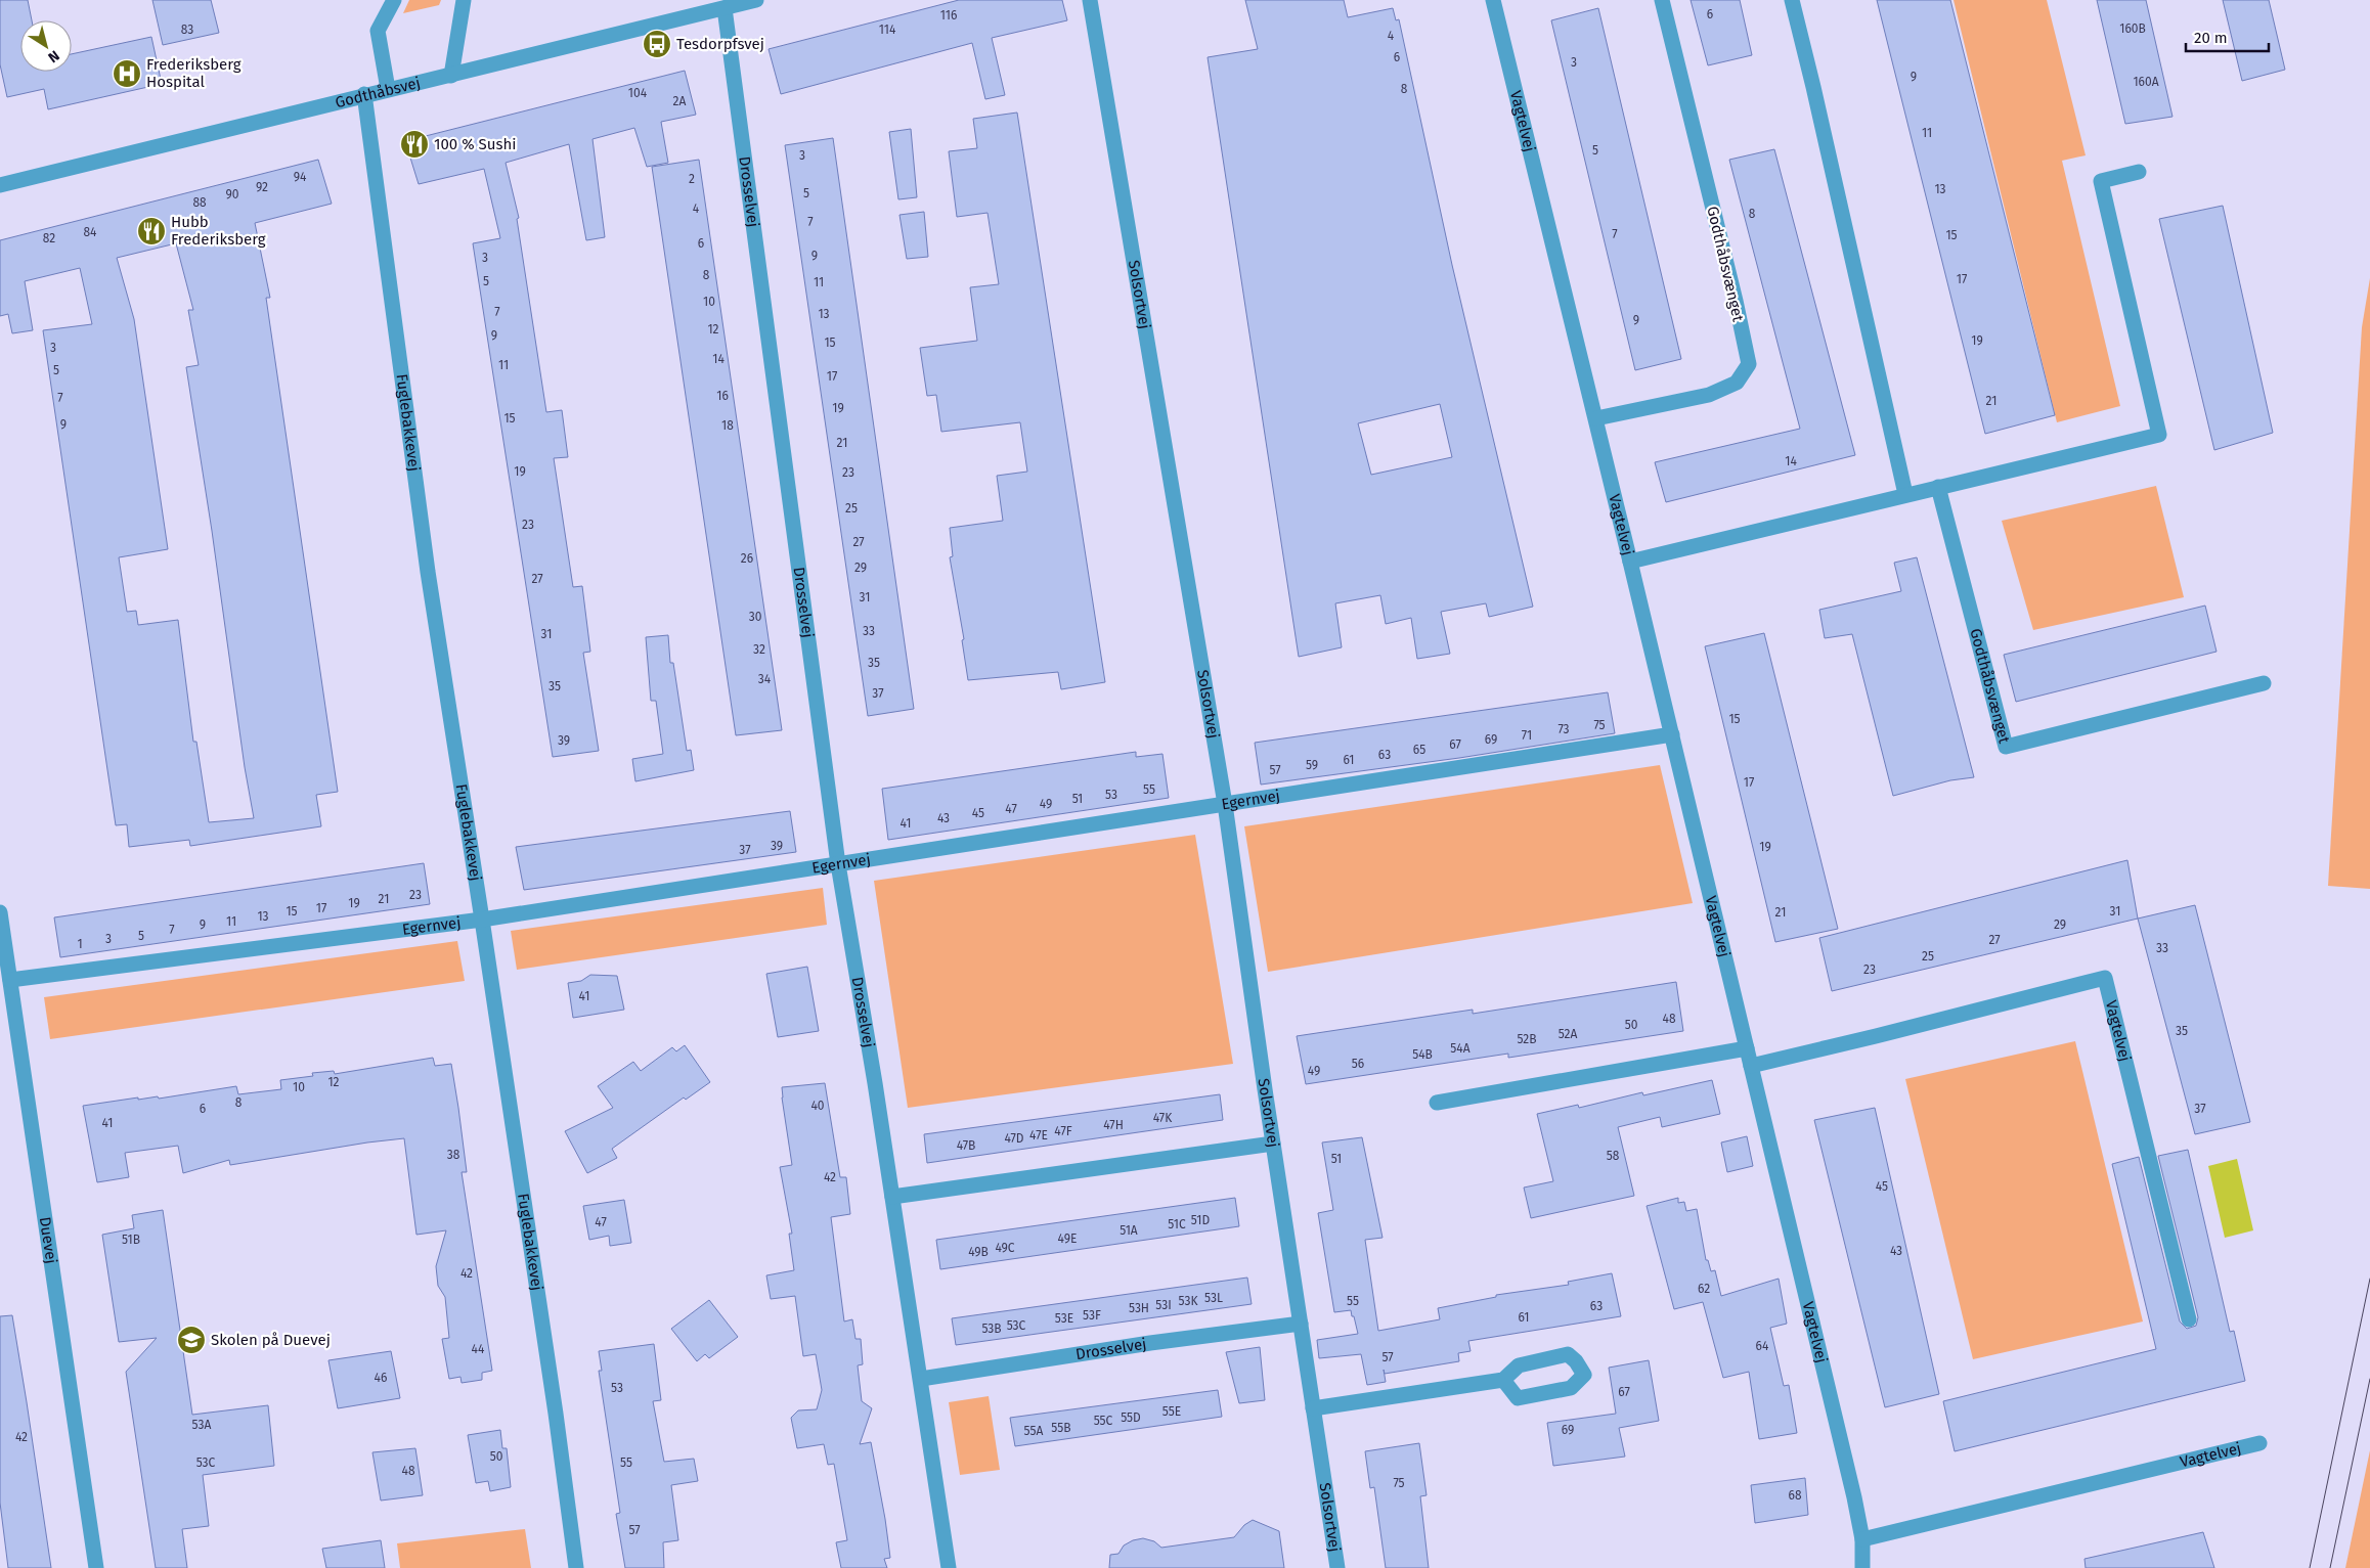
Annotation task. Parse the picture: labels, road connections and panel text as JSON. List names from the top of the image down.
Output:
{
  "streets": {
    "street": [
      "Godthåbsvej",
      "Vagtelvej",
      "Drosselvej",
      "Godthåbsvænget",
      "Solsortvej",
      "Fuglebakkevej",
      "Egernvej",
      "Duevej"
    ]
  },
  "crossings": [
    ["Godthåbsvej", "Drosselvej"],
    ["Godthåbsvej", "Fuglebakkevej"],
    ["Vagtelvej", "Godthåbsvænget"],
    ["Vagtelvej", "Egernvej"],
    ["Drosselvej", "Solsortvej"],
    ["Drosselvej", "Egernvej"],
    ["Solsortvej", "Egernvej"],
    ["Fuglebakkevej", "Egernvej"],
    ["Egernvej", "Duevej"]
  ],
  "places": {
    "bus stop": ["Tesdorpfsvej"],
    "hospital": ["Frederiksberg Hospital"],
    "restaurant": ["100 % Sushi", "Hubb Frederiksberg"],
    "school or university": ["Skolen på Duevej"]
  },
  "house_numbers": [
    "6",
    "116",
    "160B",
    "83",
    "114",
    "4",
    "6",
    "3",
    "9",
    "160A",
    "8",
    "104",
    "2A",
    "11",
    "5",
    "3",
    "94",
    "2",
    "92",
    "13",
    "5",
    "90",
    "88",
    "4",
    "8",
    "7",
    "84",
    "7",
    "15",
    "82",
    "6",
    "9",
    "3",
    "8",
    "17",
    "5",
    "11",
    "10",
    "7",
    "13",
    "9",
    "12",
    "9",
    "19",
    "15",
    "3",
    "14",
    "11",
    "5",
    "17",
    "16",
    "7",
    "21",
    "19",
    "15",
    "9",
    "18",
    "21",
    "14",
    "19",
    "23",
    "25",
    "23",
    "27",
    "26",
    "29",
    "27",
    "31",
    "30",
    "33",
    "31",
    "32",
    "35",
    "34",
    "35",
    "37",
    "15",
    "75",
    "73",
    "71",
    "69",
    "39",
    "67",
    "65",
    "63",
    "61",
    "59",
    "57",
    "17",
    "55",
    "53",
    "51",
    "49",
    "47",
    "45",
    "43",
    "41",
    "39",
    "19",
    "37",
    "23",
    "21",
    "19",
    "17",
    "15",
    "31",
    "21",
    "13",
    "11",
    "9",
    "29",
    "7",
    "5",
    "3",
    "27",
    "1",
    "33",
    "25",
    "23",
    "41",
    "48",
    "50",
    "35",
    "52A",
    "52B",
    "54A",
    "54B",
    "56",
    "49",
    "12",
    "10",
    "8",
    "40",
    "6",
    "37",
    "47K",
    "41",
    "47H",
    "47F",
    "47E",
    "47D",
    "47B",
    "38",
    "58",
    "51",
    "42",
    "45",
    "51D",
    "47",
    "51C",
    "51A",
    "49E",
    "51B",
    "49C",
    "43",
    "49B",
    "42",
    "62",
    "53L",
    "53K",
    "55",
    "53I",
    "63",
    "53H",
    "53F",
    "61",
    "53E",
    "53C",
    "53B",
    "64",
    "44",
    "57",
    "46",
    "53",
    "67",
    "55E",
    "55D",
    "55C",
    "53A",
    "55B",
    "69",
    "55A",
    "42",
    "50",
    "53C",
    "55",
    "48",
    "75",
    "68",
    "57"
  ],
  "scale_bar": "20 m",
  "north": "bottom right"
}
